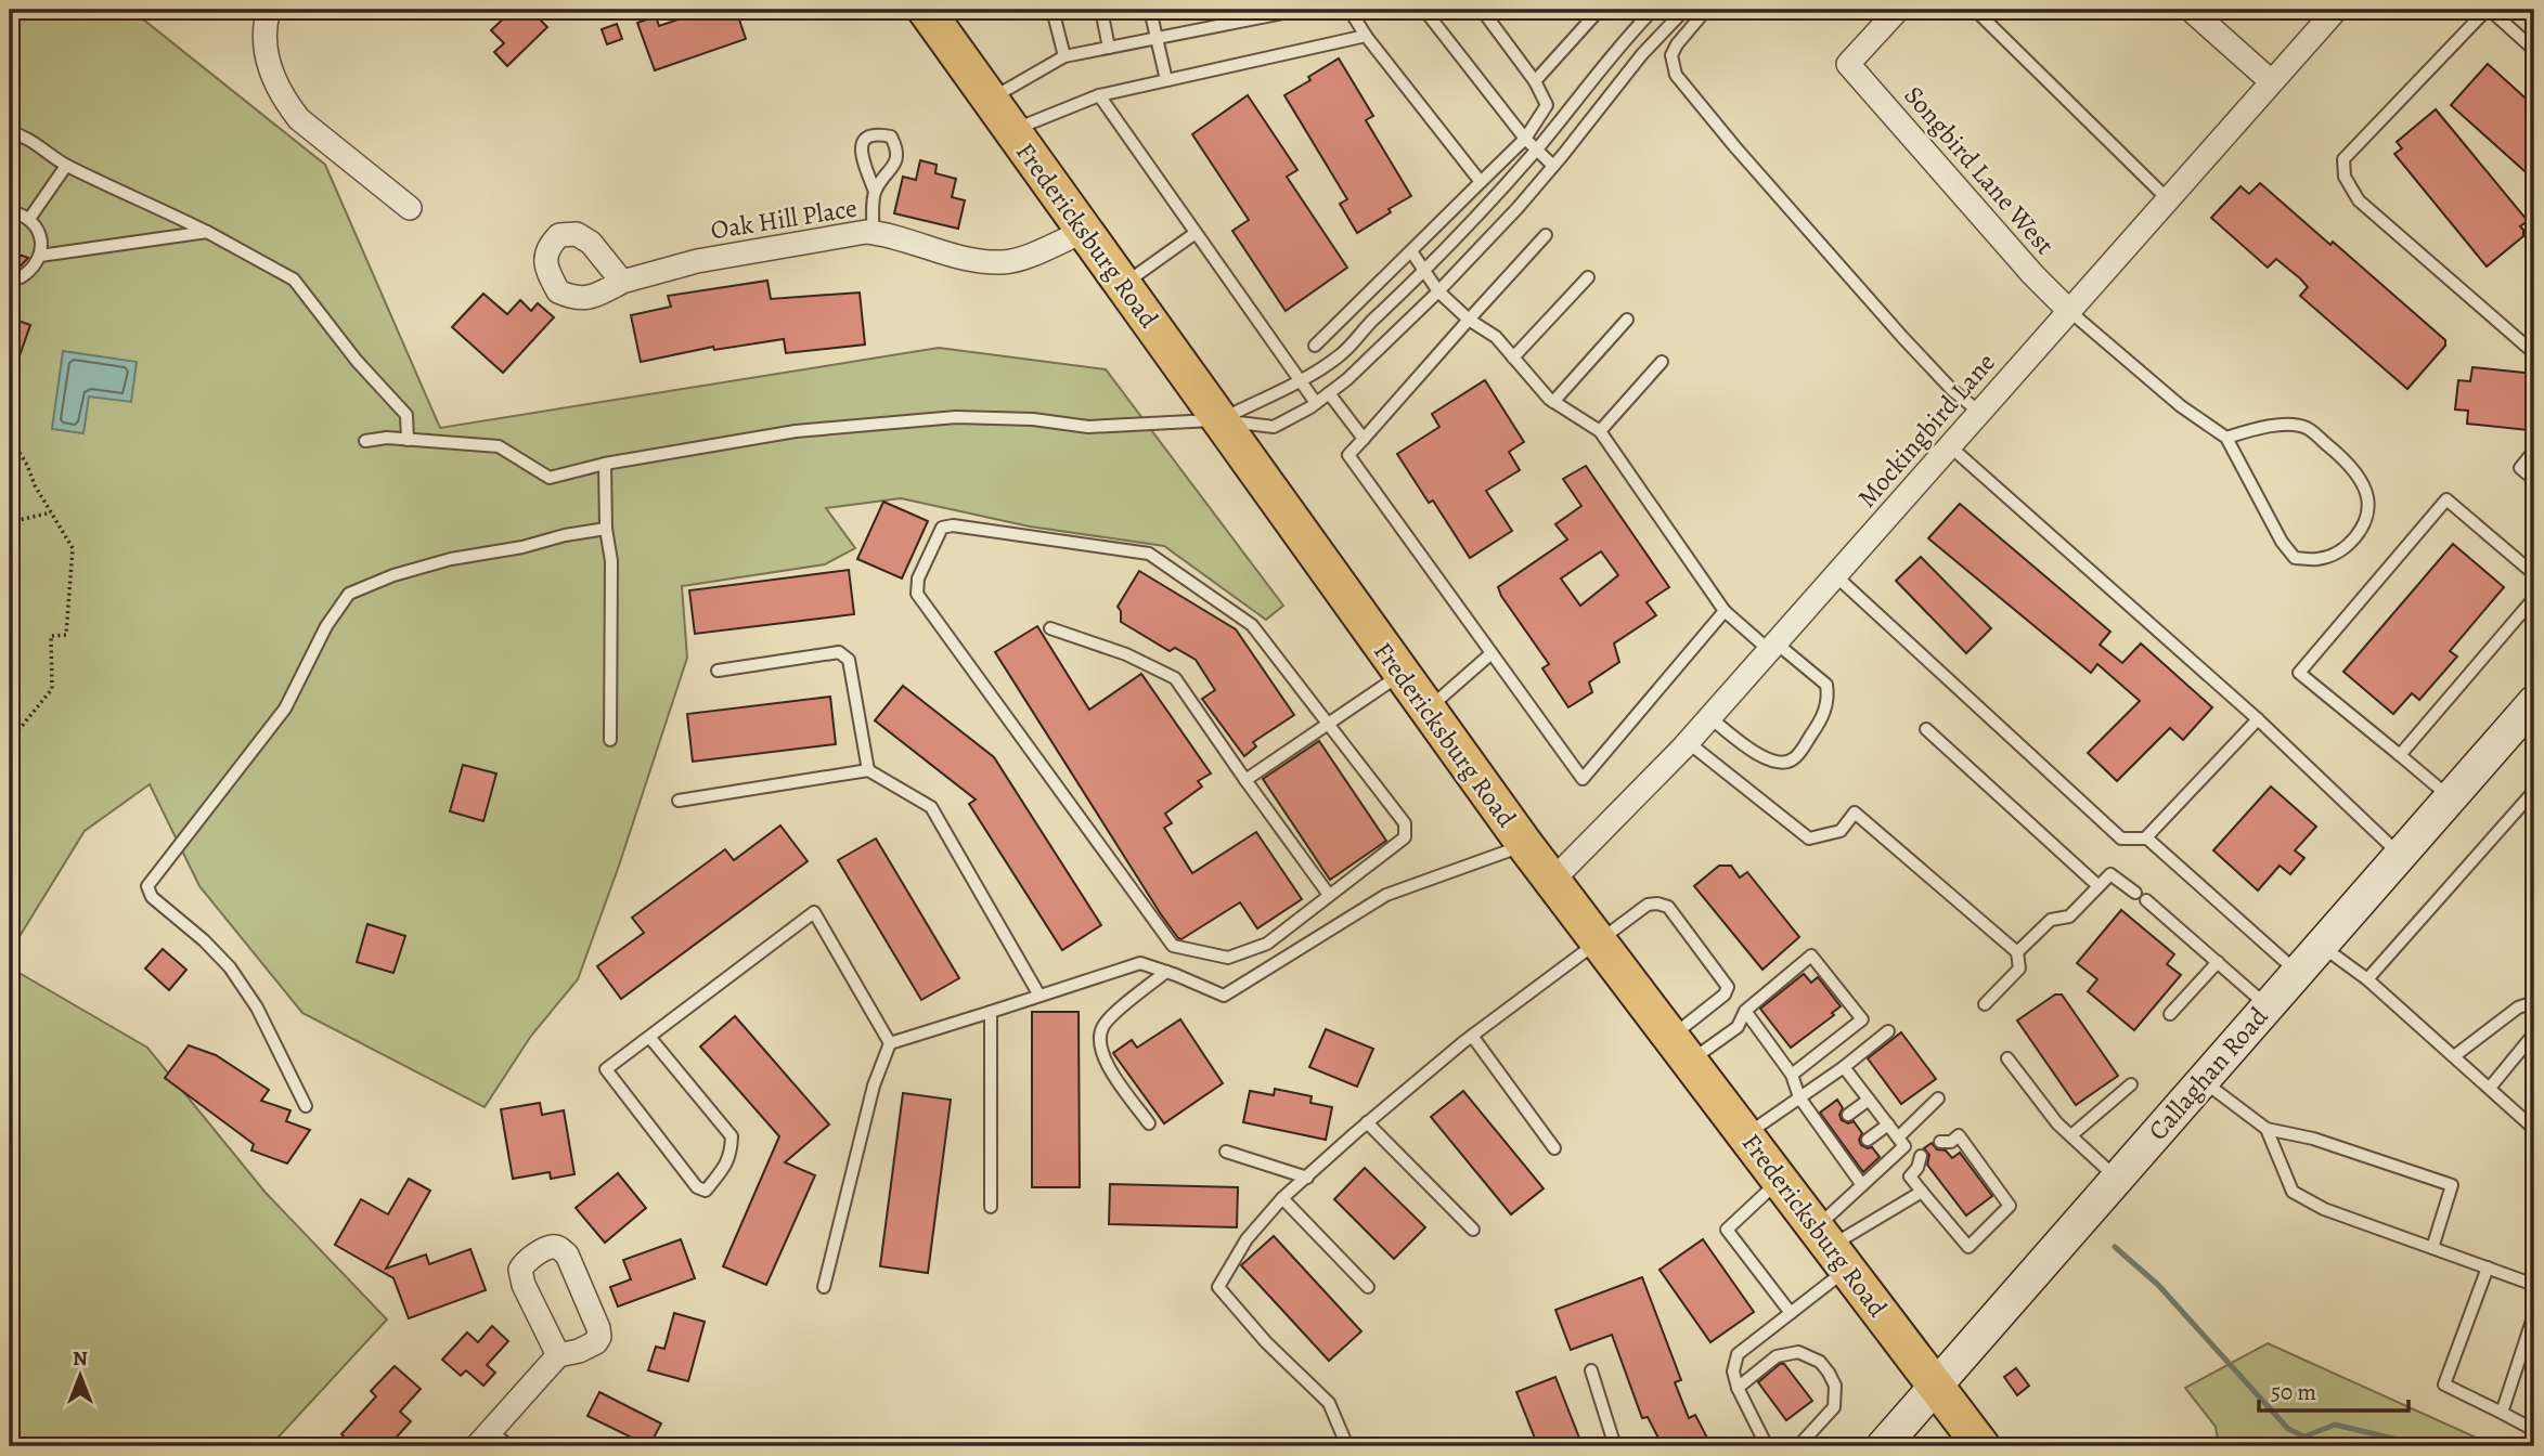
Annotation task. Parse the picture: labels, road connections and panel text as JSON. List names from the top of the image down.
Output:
{
  "streets": {
    "main road": ["Fredericksburg Road", "Callaghan Road"],
    "street": ["Songbird Lane West", "Oak Hill Place", "Mockingbird Lane"]
  },
  "crossings": [
    ["Songbird Lane West", "Mockingbird Lane"],
    ["Oak Hill Place", "Fredericksburg Road"],
    ["Fredericksburg Road", "Mockingbird Lane"],
    ["Fredericksburg Road", "Callaghan Road"]
  ],
  "scale_bar": "50 m",
  "north": "top"
}
